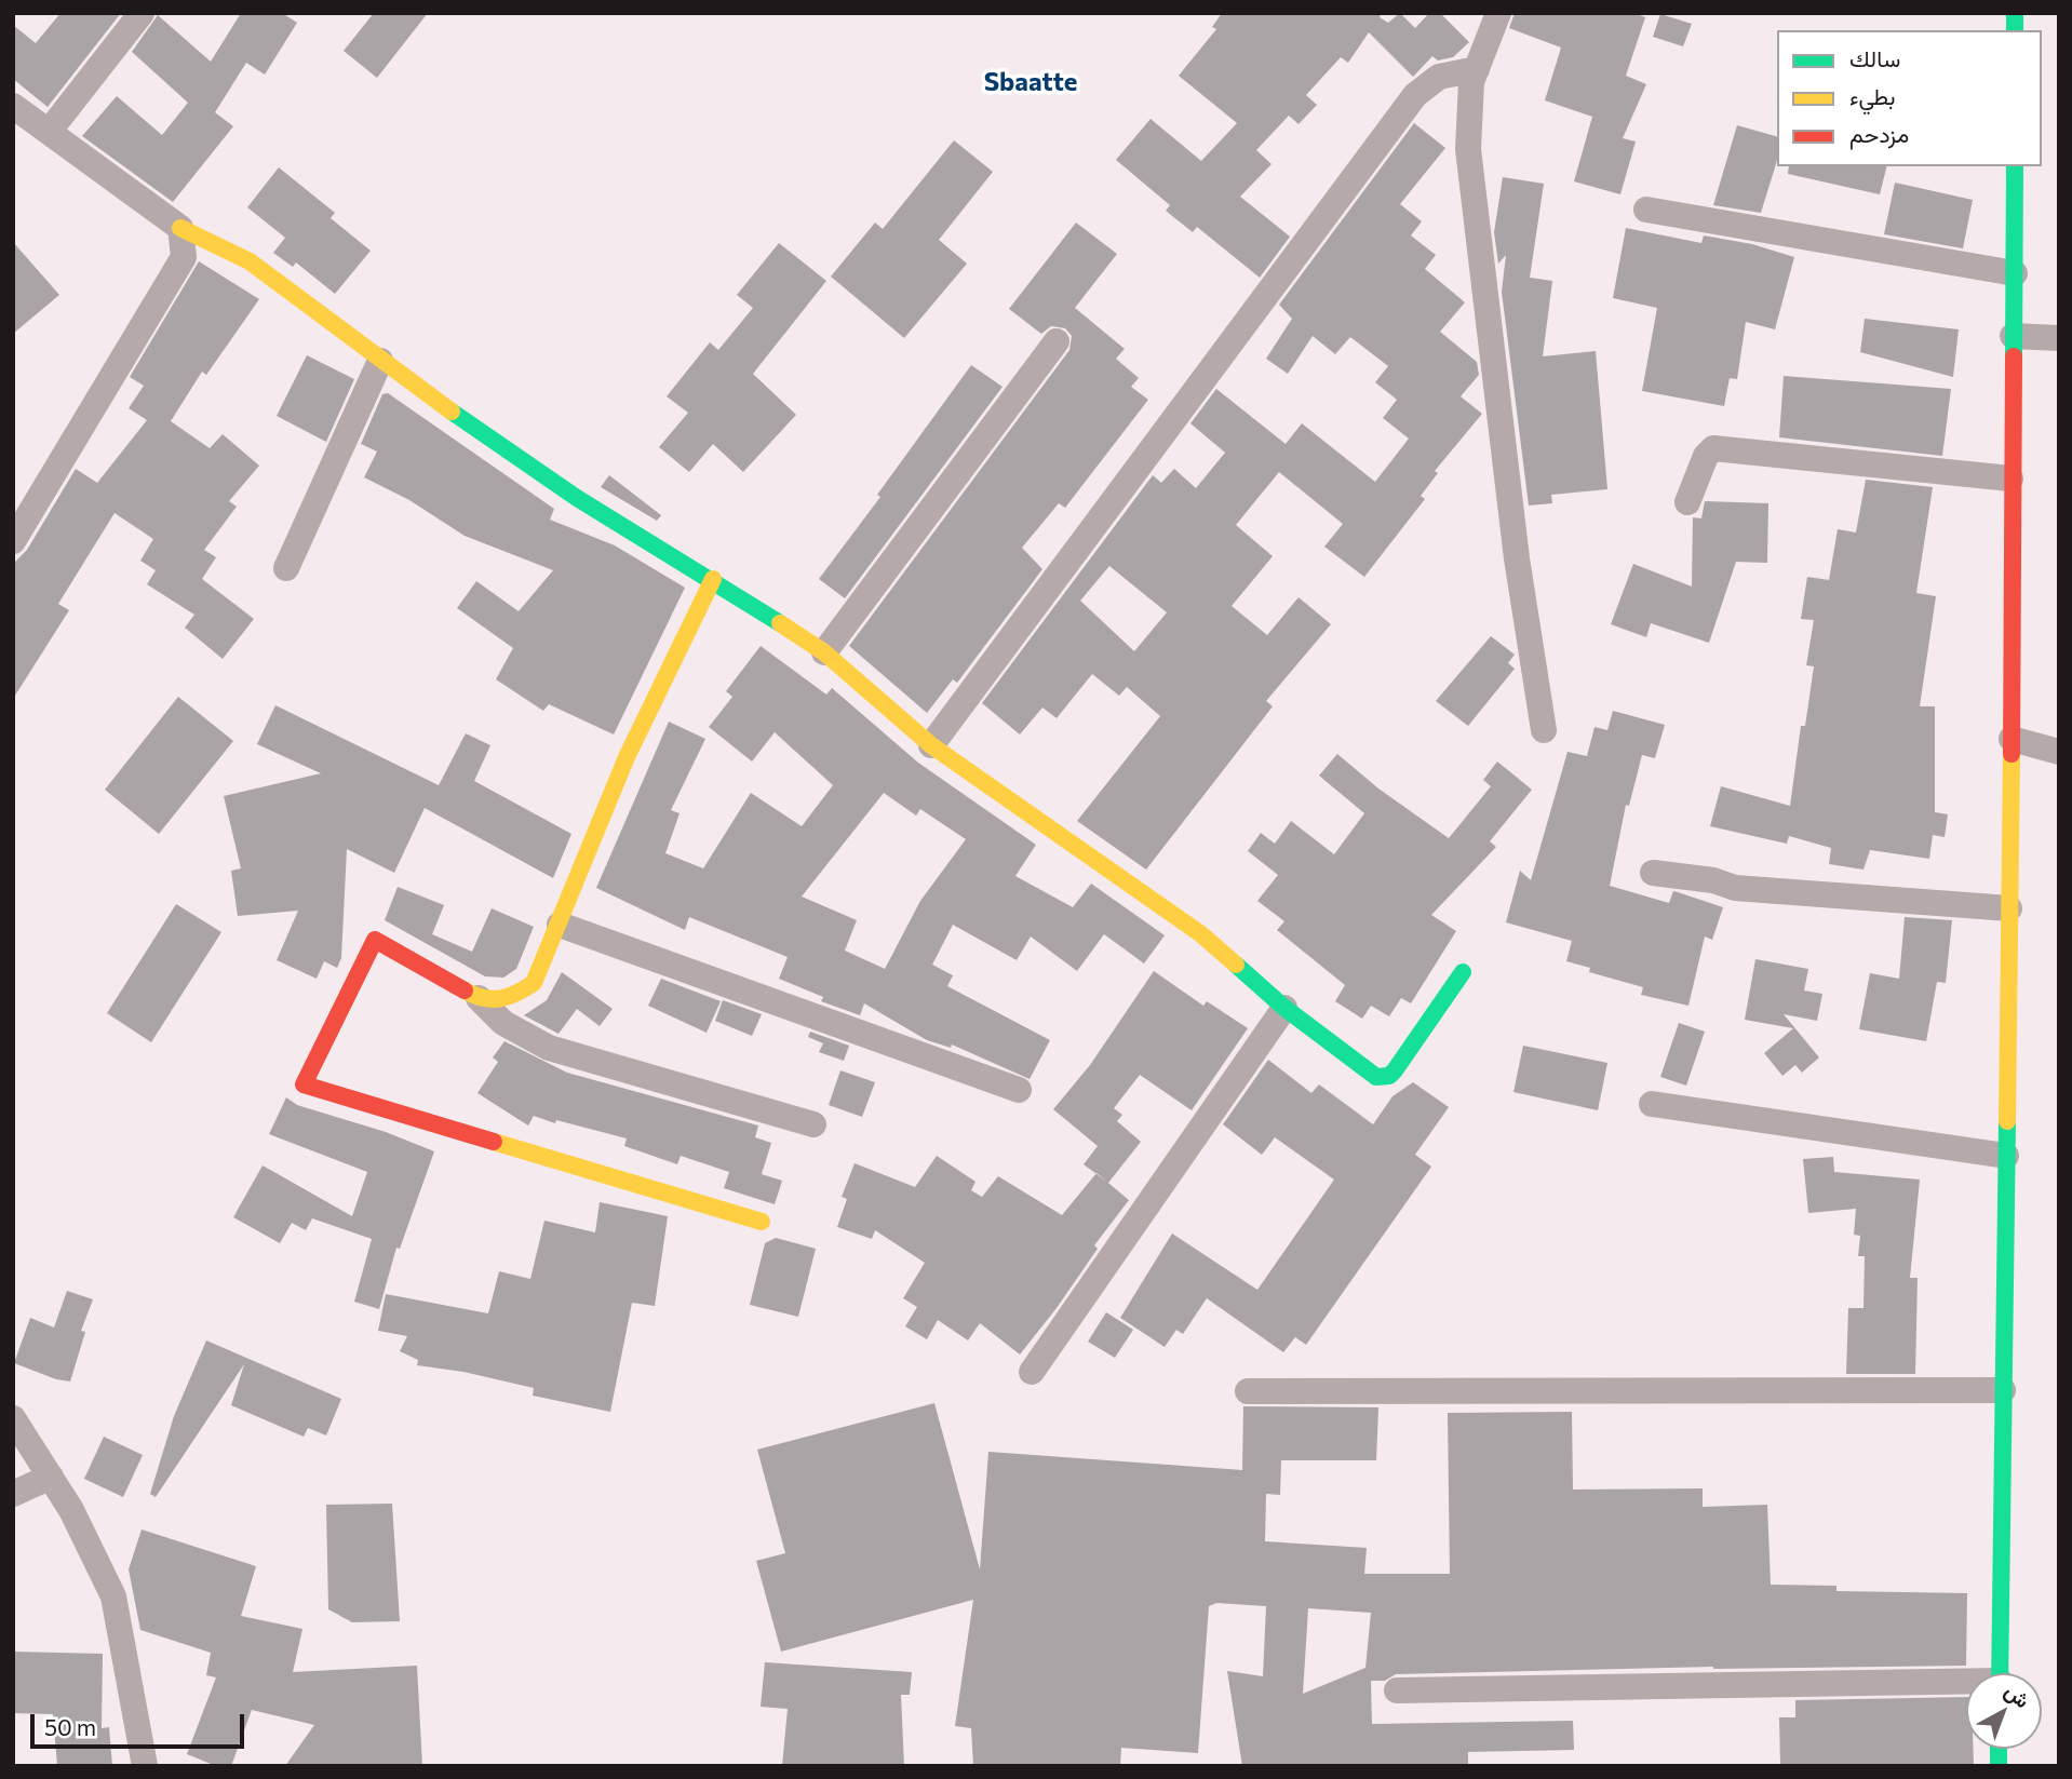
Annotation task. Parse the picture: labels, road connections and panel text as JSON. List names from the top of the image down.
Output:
{
  "districts": ["Sbaatte"],
  "legend": ["سالك", "بطيء", "مزدحم"],
  "scale_bar": "50 m",
  "north": "top right"
}
